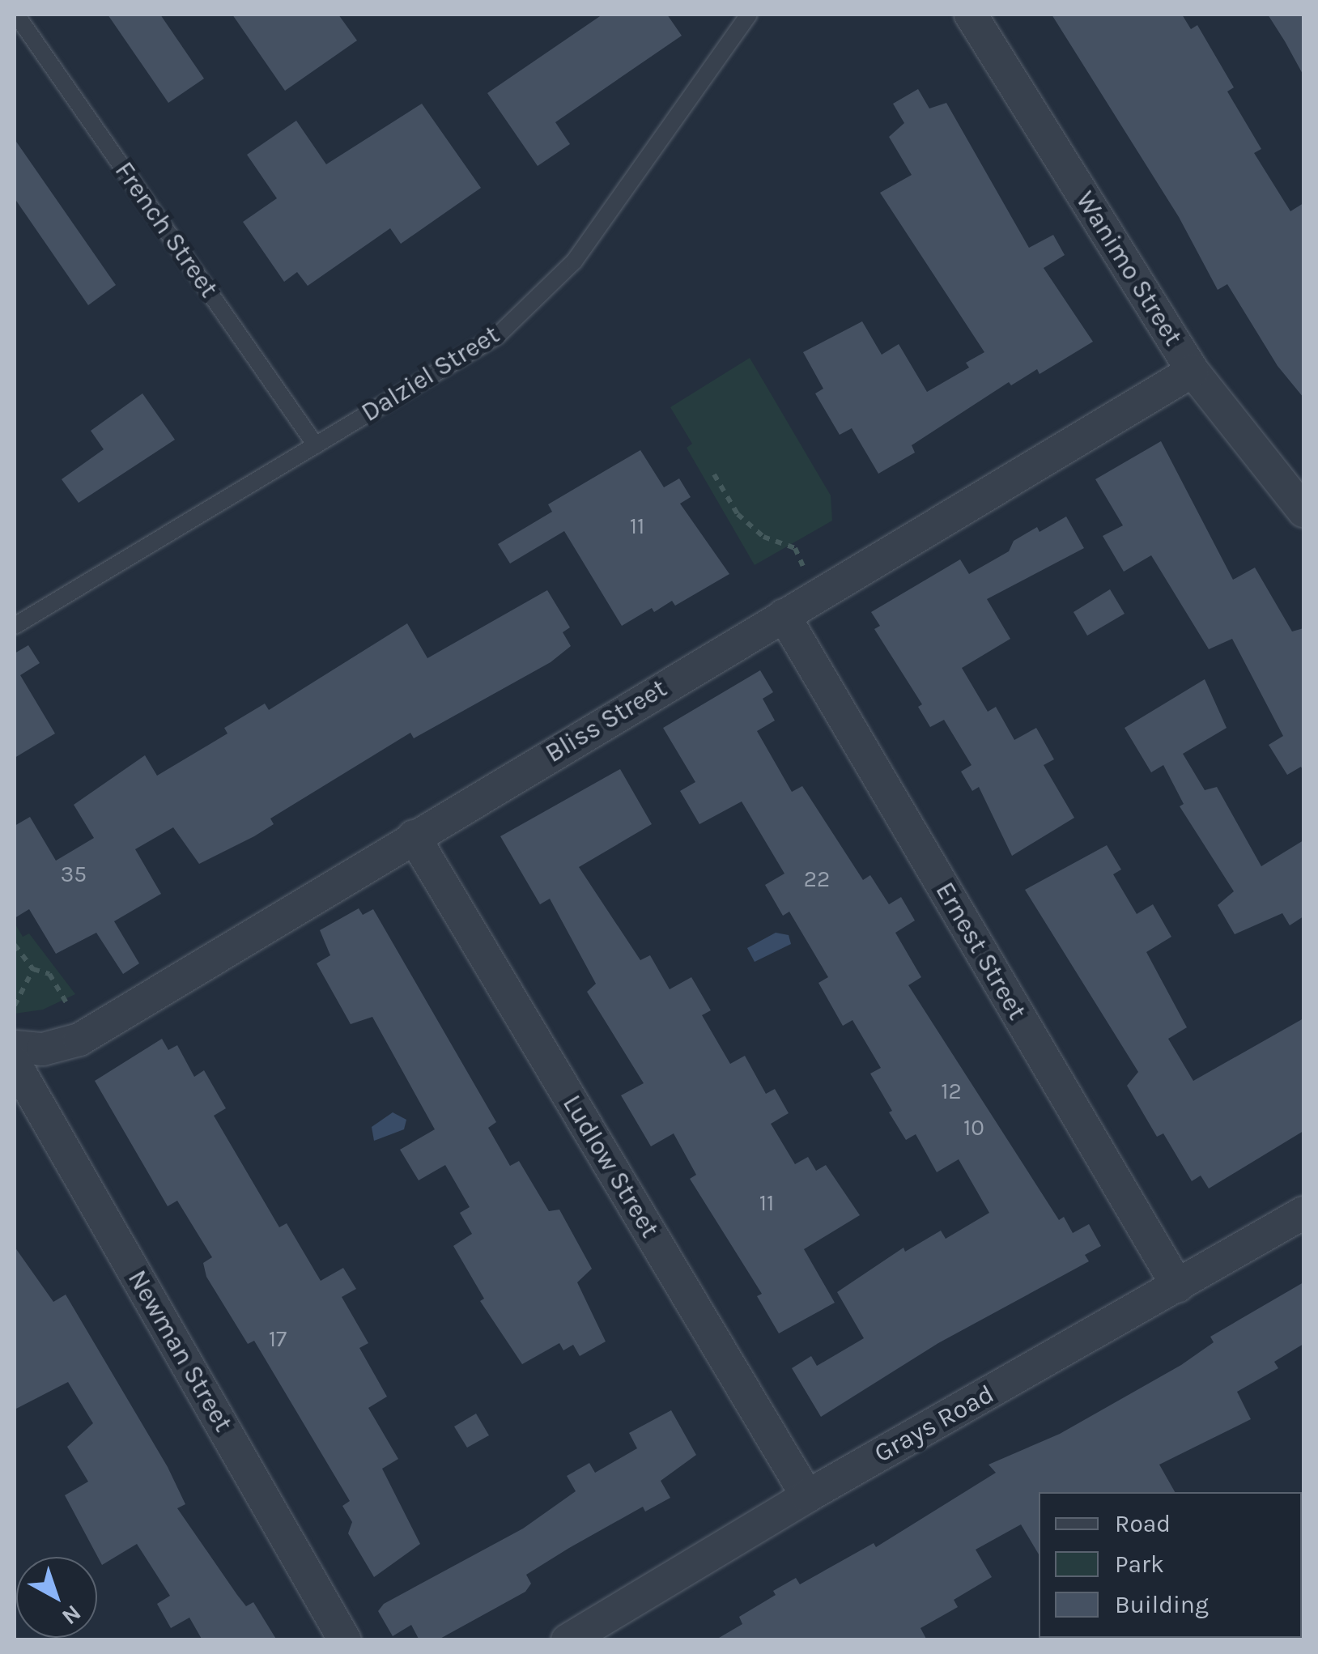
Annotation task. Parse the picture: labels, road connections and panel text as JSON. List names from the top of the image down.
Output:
{
  "streets": {
    "street": [
      "Wanimo Street",
      "Bliss Street",
      "Ernest Street",
      "Ludlow Street",
      "Newman Street",
      "Grays Road"
    ],
    "lane": ["French Street", "Dalziel Street"]
  },
  "crossings": [
    ["French Street", "Dalziel Street"],
    ["Wanimo Street", "Bliss Street"],
    ["Bliss Street", "Ernest Street"],
    ["Bliss Street", "Ludlow Street"],
    ["Ernest Street", "Grays Road"],
    ["Ludlow Street", "Grays Road"]
  ],
  "house_numbers": [
    "11",
    "35",
    "22",
    "12",
    "10",
    "11",
    "17"
  ],
  "legend": ["Road", "Park", "Building"],
  "north": "bottom right"
}
